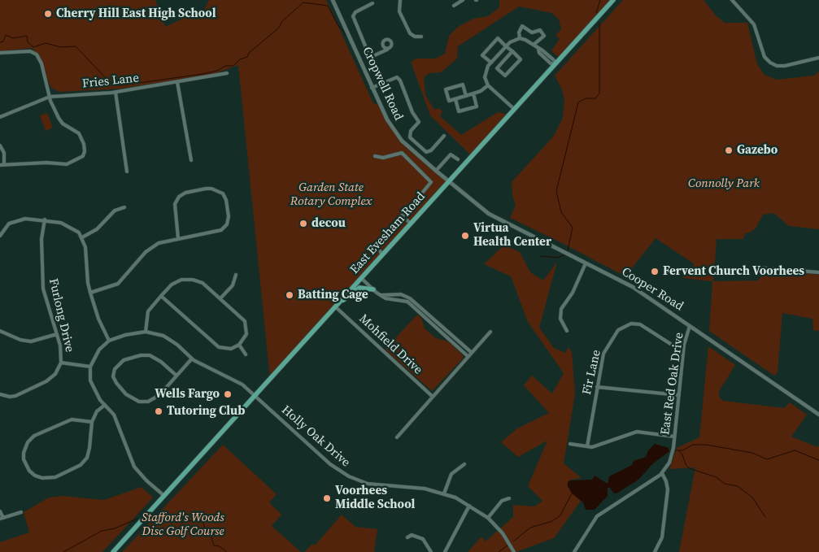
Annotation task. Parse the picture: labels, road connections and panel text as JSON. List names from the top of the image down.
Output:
{
  "streets": {
    "main road": ["East Evesham Road"],
    "street": [
      "Fries Lane",
      "Cropwell Road",
      "Cooper Road",
      "Furlong Drive",
      "Mohfield Drive",
      "Fir Lane",
      "East Red Oak Drive",
      "Holly Oak Drive"
    ]
  },
  "crossings": [
    ["Cropwell Road", "East Evesham Road"],
    ["Cropwell Road", "Cooper Road"],
    ["East Evesham Road", "Mohfield Drive"],
    ["East Evesham Road", "Holly Oak Drive"],
    ["Cooper Road", "East Red Oak Drive"],
    ["Fir Lane", "East Red Oak Drive"]
  ],
  "parks": ["Connolly Park", "Garden State Rotary Complex", "Stafford's Woods Disc Golf Course"],
  "places": [
    "Cherry Hill East High School",
    "Gazebo",
    "decou",
    "Virtua Health Center",
    "Fervent Church Voorhees",
    "Batting Cage",
    "Wells Fargo",
    "Tutoring Club",
    "Voorhees Middle School"
  ]
}
